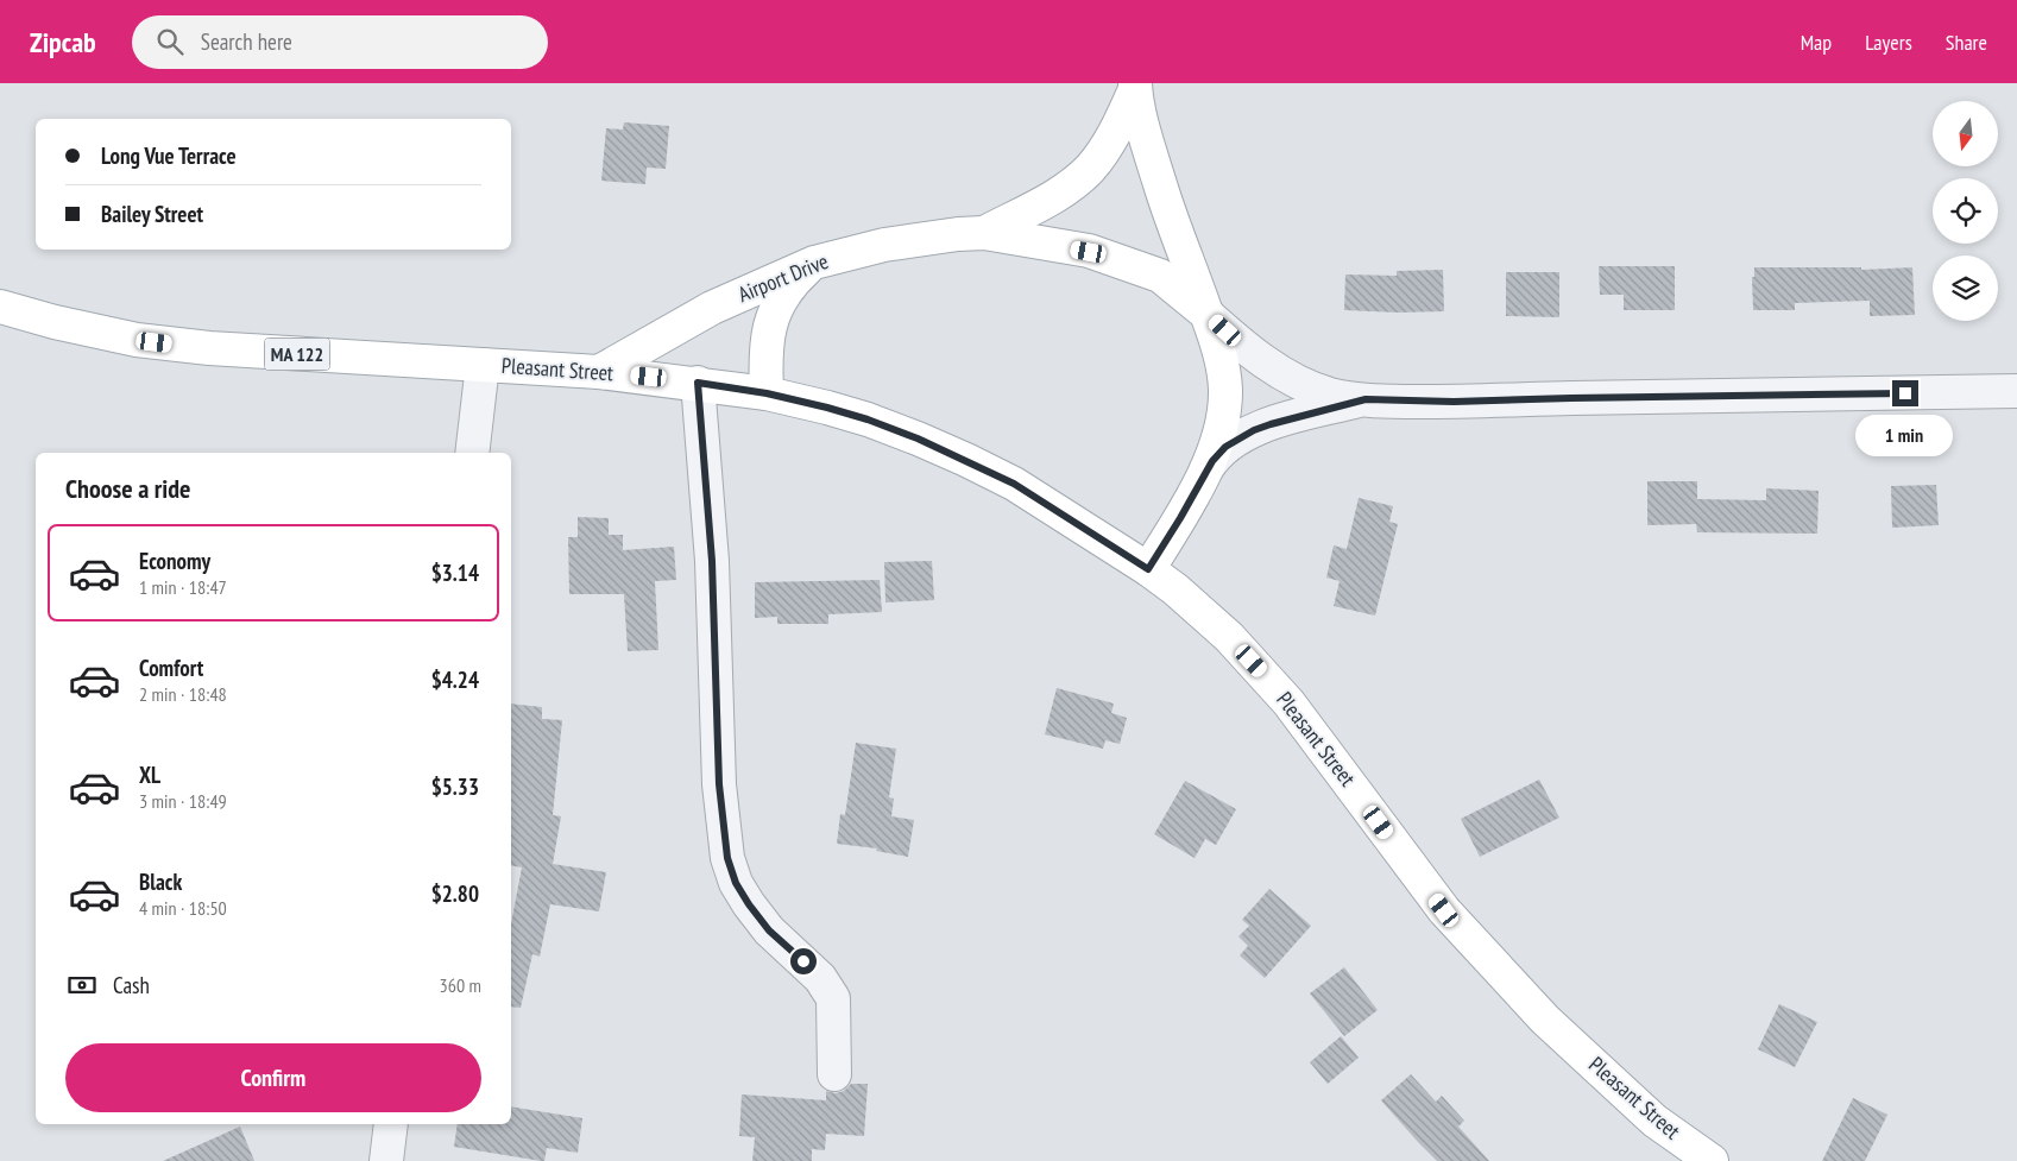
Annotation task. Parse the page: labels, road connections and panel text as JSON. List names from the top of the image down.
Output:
{
  "streets": {
    "main road": ["Airport Drive", "MA 122", "Pleasant Street"]
  },
  "crossings": [
    ["Airport Drive", "Pleasant Street"]
  ],
  "north": "bottom",
  "page": {
    "header": "Zipcab",
    "search": "Search here",
    "nav": ["Map", "Layers", "Share"],
    "banner": ["Long Vue Terrace", "Bailey Street"],
    "bubble": "1 min",
    "heading": "Choose a ride",
    "list": [
      {
        "name": "Economy",
        "note": "1 min · 18:47",
        "value": "$3.14"
      },
      {
        "name": "Comfort",
        "note": "2 min · 18:48",
        "value": "$4.24"
      },
      {
        "name": "XL",
        "note": "3 min · 18:49",
        "value": "$5.33"
      },
      {
        "name": "Black",
        "note": "4 min · 18:50",
        "value": "$2.80"
      }
    ],
    "pay": ["Cash", "360 m"],
    "buttons": "Confirm"
  }
}
